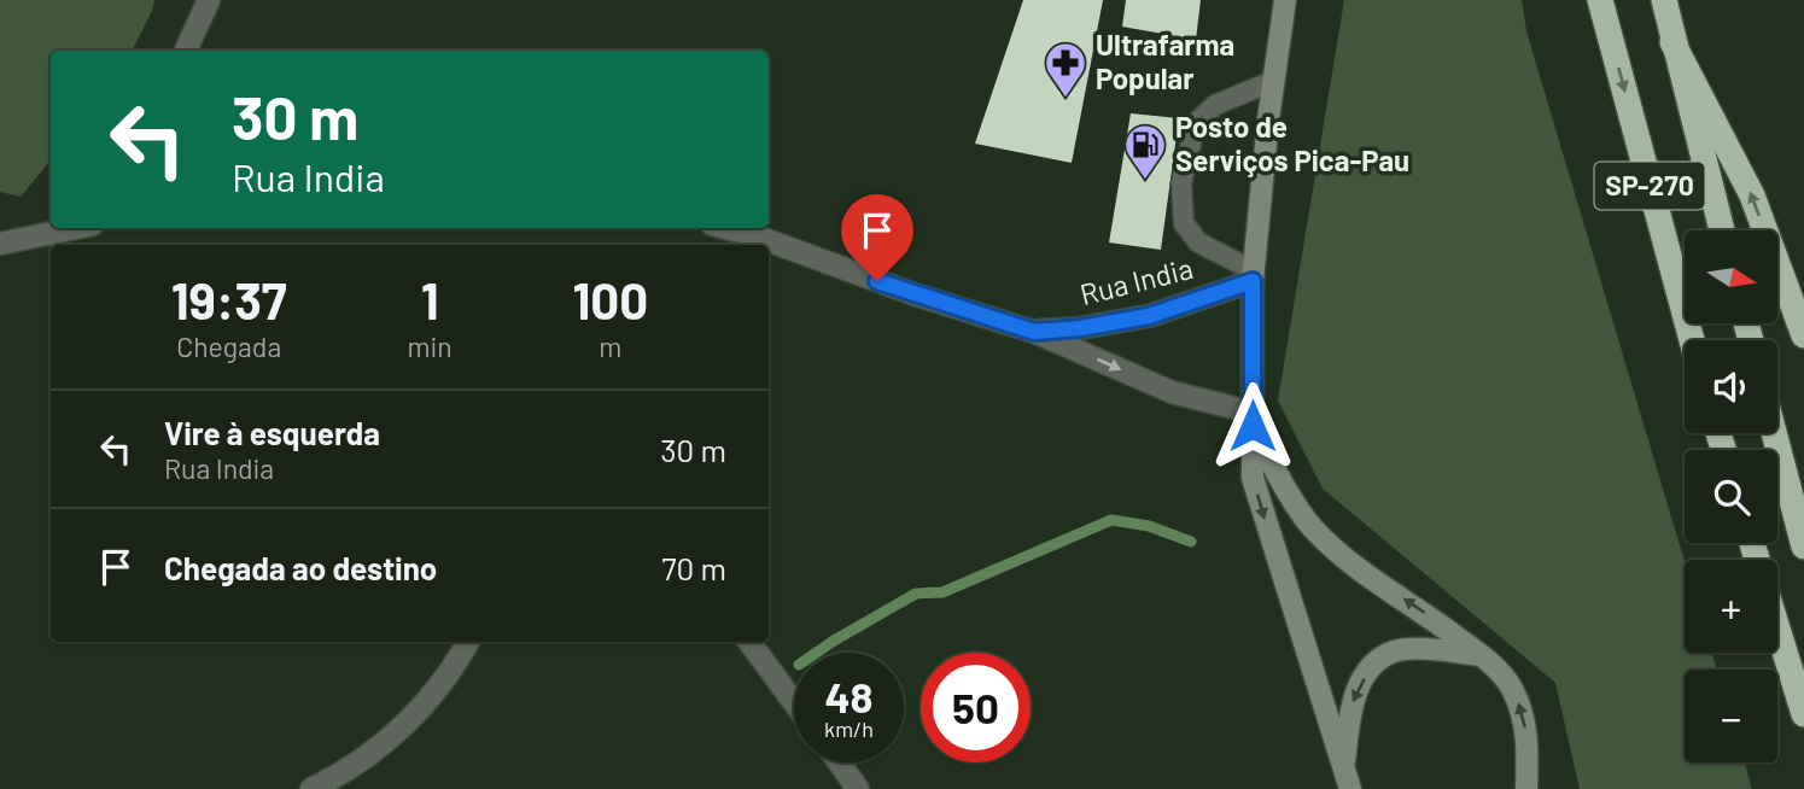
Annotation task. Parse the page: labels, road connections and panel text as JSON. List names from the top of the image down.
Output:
{
  "streets": {
    "highway": ["SP-270"],
    "street": ["Rua India"]
  },
  "places": {
    "pharmacy": ["Ultrafarma Popular"],
    "fuel station": ["Posto de Serviços Pica-Pau"]
  },
  "north": "right",
  "page": {
    "turn": ["30 m", "Rua India"],
    "map_buttons": ["+", "−"],
    "eta": [
      "19:37",
      "Chegada",
      "1",
      "min",
      "100",
      "m"
    ],
    "list": [
      {
        "name": "Vire à esquerda",
        "note": "Rua India",
        "value": "30 m"
      },
      {
        "name": "Chegada ao destino",
        "value": "70 m"
      }
    ],
    "speed": "48 km/h",
    "limit": "50"
  }
}
